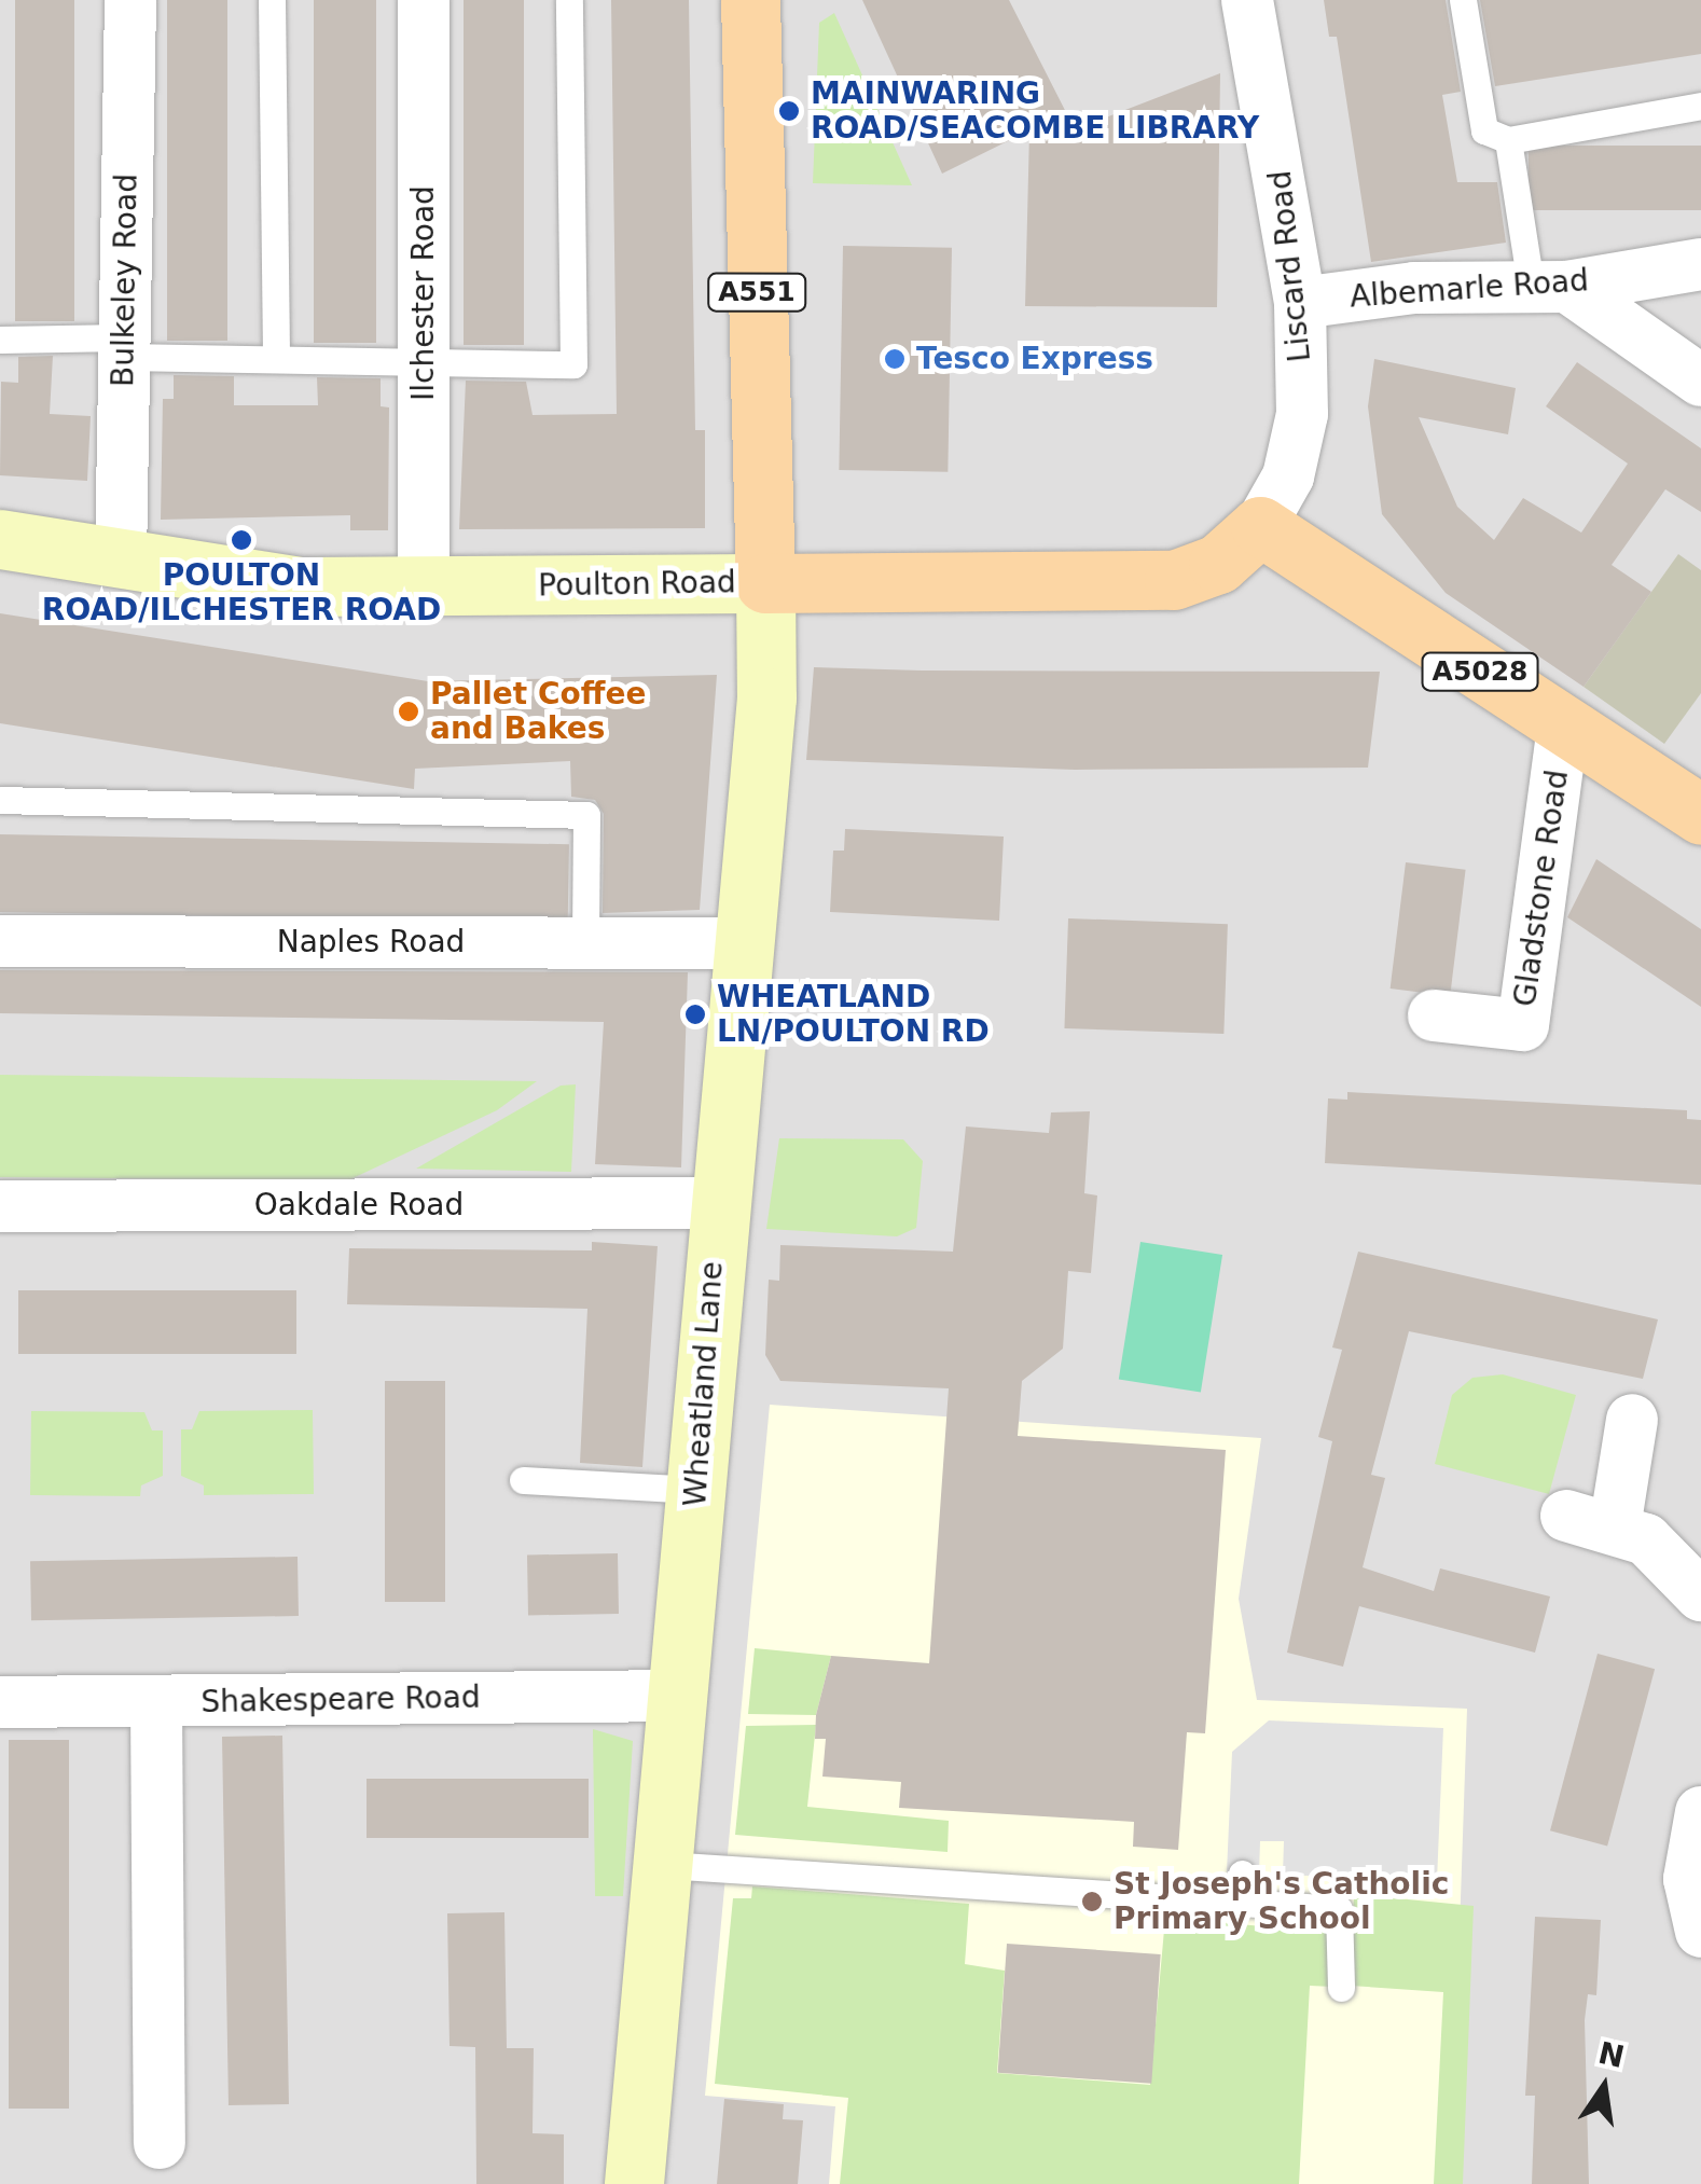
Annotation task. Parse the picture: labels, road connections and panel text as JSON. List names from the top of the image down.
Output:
{
  "streets": {
    "main road": [
      "A551",
      "Poulton Road",
      "A5028",
      "Wheatland Lane"
    ],
    "street": [
      "Liscard Road",
      "Bulkeley Road",
      "Albemarle Road",
      "Ilchester Road",
      "Gladstone Road",
      "Naples Road",
      "Oakdale Road",
      "Shakespeare Road"
    ]
  },
  "crossings": [
    ["Liscard Road", "Albemarle Road"],
    ["Liscard Road", "Poulton Road"],
    ["Liscard Road", "A5028"],
    ["Bulkeley Road", "Poulton Road"],
    ["A551", "Poulton Road"],
    ["A551", "Wheatland Lane"],
    ["Ilchester Road", "Poulton Road"],
    ["Poulton Road", "A5028"],
    ["Poulton Road", "Wheatland Lane"],
    ["A5028", "Gladstone Road"],
    ["Naples Road", "Wheatland Lane"],
    ["Oakdale Road", "Wheatland Lane"],
    ["Wheatland Lane", "Shakespeare Road"]
  ],
  "places": [
    "MAINWARING ROAD/SEACOMBE LIBRARY",
    "Tesco Express",
    "POULTON ROAD/ILCHESTER ROAD",
    "Pallet Coffee and Bakes",
    "WHEATLAND LN/POULTON RD",
    "St Joseph's Catholic Primary School"
  ],
  "north": "top"
}
